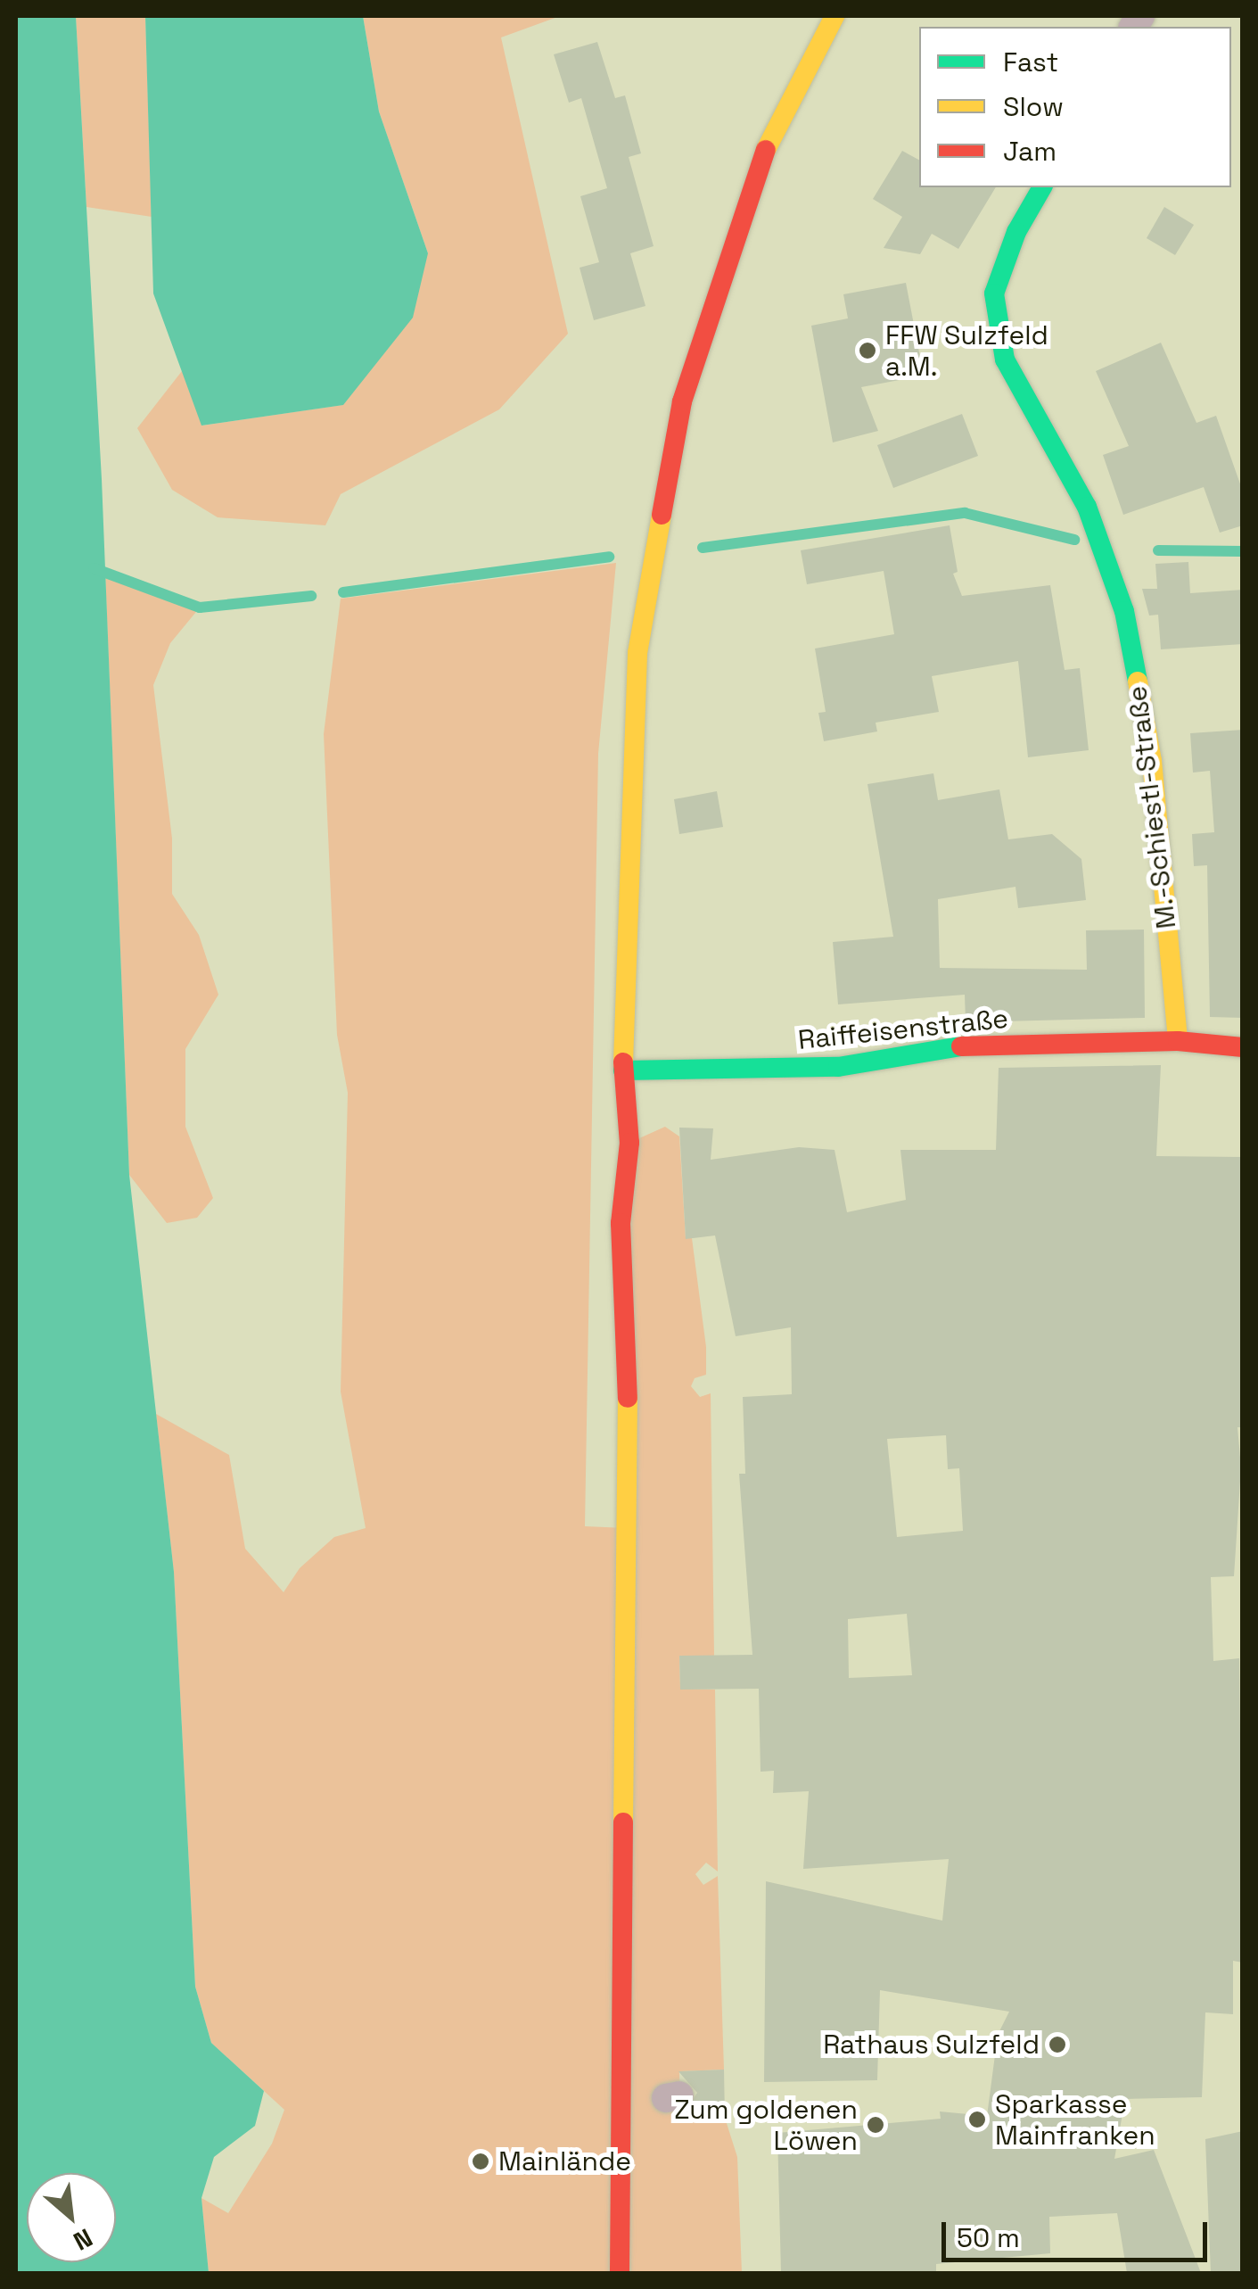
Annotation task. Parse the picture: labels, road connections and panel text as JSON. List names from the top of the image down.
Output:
{
  "streets": {
    "main road": ["M.-Schiestl-Straße", "Raiffeisenstraße"]
  },
  "crossings": [
    ["M.-Schiestl-Straße", "Raiffeisenstraße"]
  ],
  "places": [
    "FFW Sulzfeld a.M.",
    "Rathaus Sulzfeld",
    "Sparkasse Mainfranken",
    "Zum goldenen Löwen",
    "Mainlände"
  ],
  "legend": ["Fast", "Slow", "Jam"],
  "scale_bar": "50 m",
  "north": "bottom right"
}
